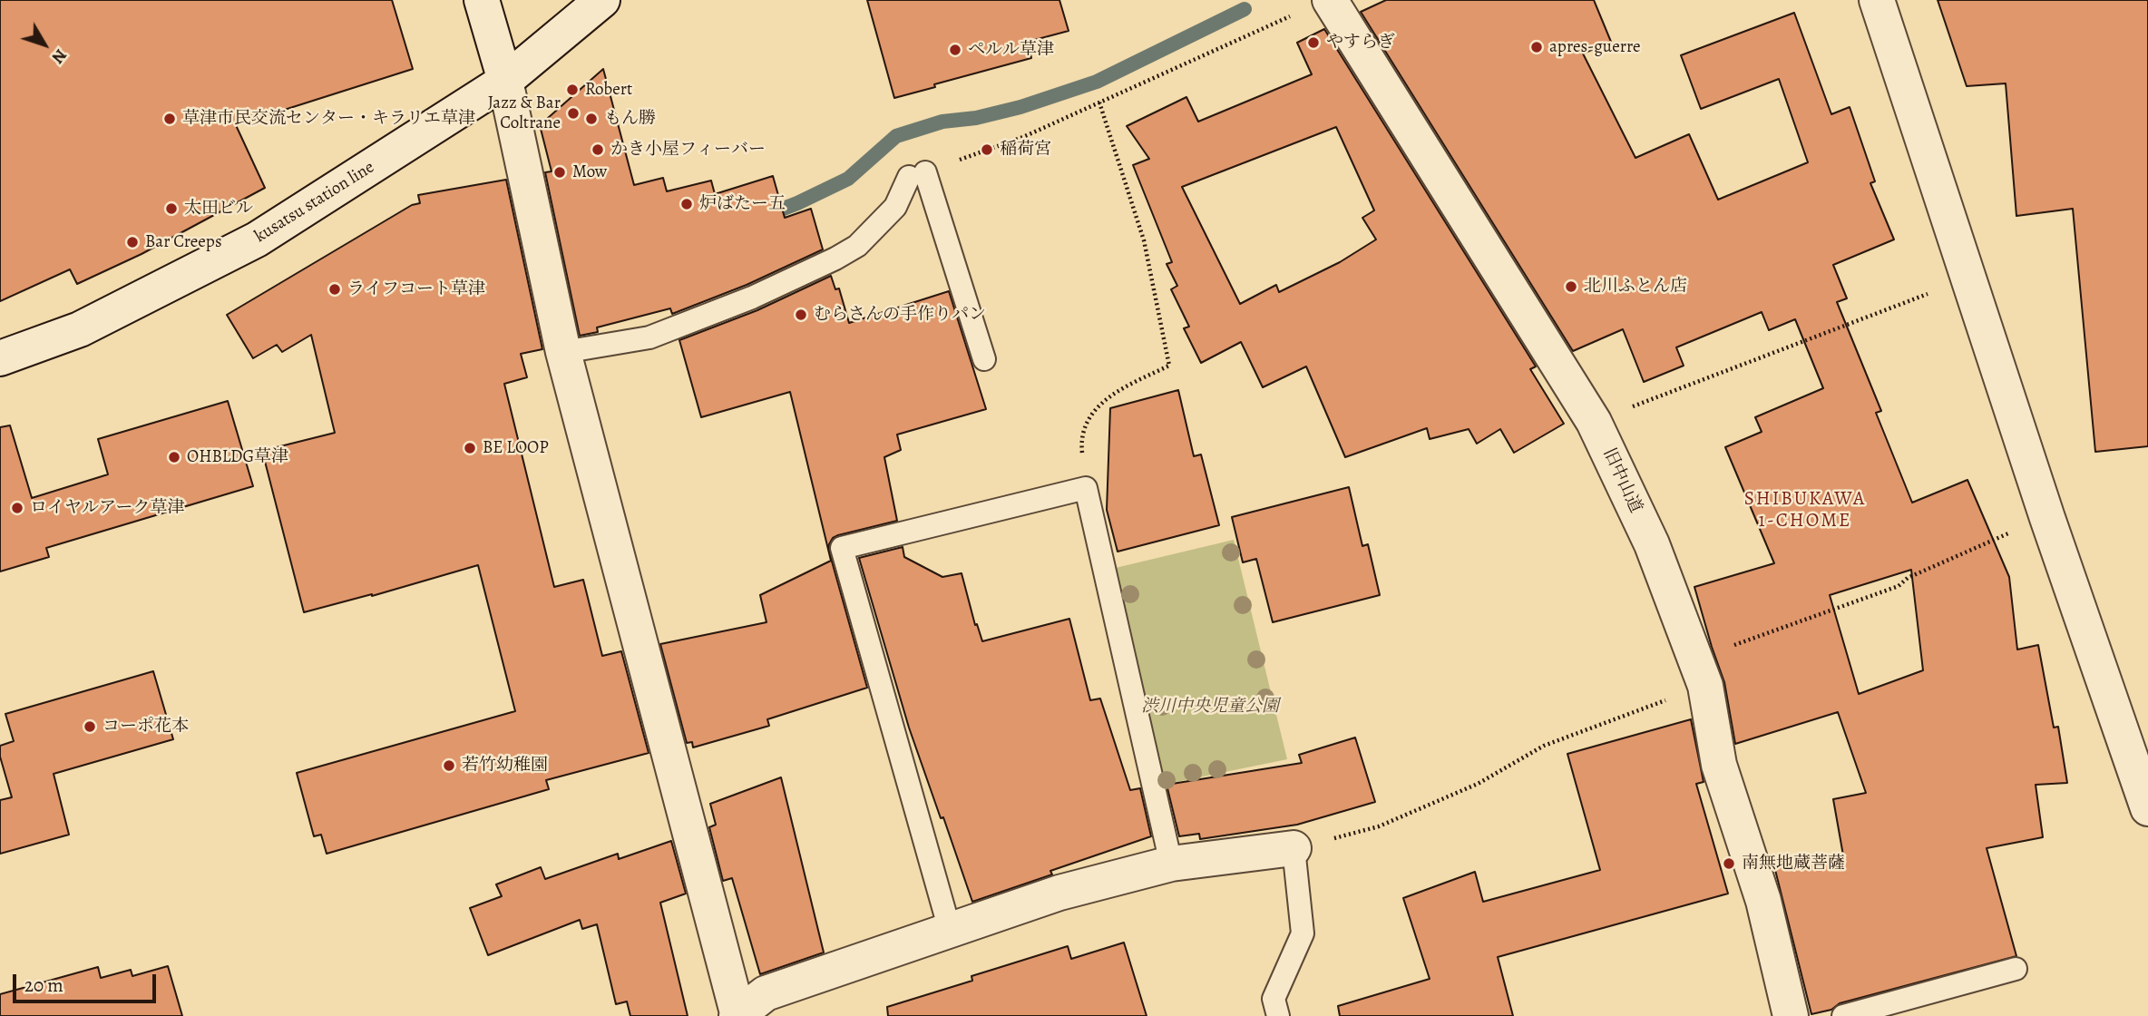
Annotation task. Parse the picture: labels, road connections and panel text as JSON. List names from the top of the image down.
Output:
{
  "streets": {
    "street": ["kusatsu station line", "旧中山道"]
  },
  "districts": ["SHIBUKAWA 1-CHOME"],
  "parks": ["渋川中央児童公園"],
  "places": [
    "やすらぎ",
    "apres-guerre",
    "ペルル草津",
    "Robert",
    "Jazz & Bar Coltrane",
    "草津市民交流センター・キラリエ草津",
    "もん勝",
    "かき小屋フィーバー",
    "稲荷宮",
    "Mow",
    "炉ばたー五",
    "太田ビル",
    "Bar Creeps",
    "北川ふとん店",
    "ライフコート草津",
    "むらさんの手作りパン",
    "BE LOOP",
    "OHBLDG草津",
    "ロイヤルアーク草津",
    "コーポ花本",
    "若竹幼稚園",
    "南無地蔵菩薩"
  ],
  "scale_bar": "20 m",
  "north": "bottom right"
}
